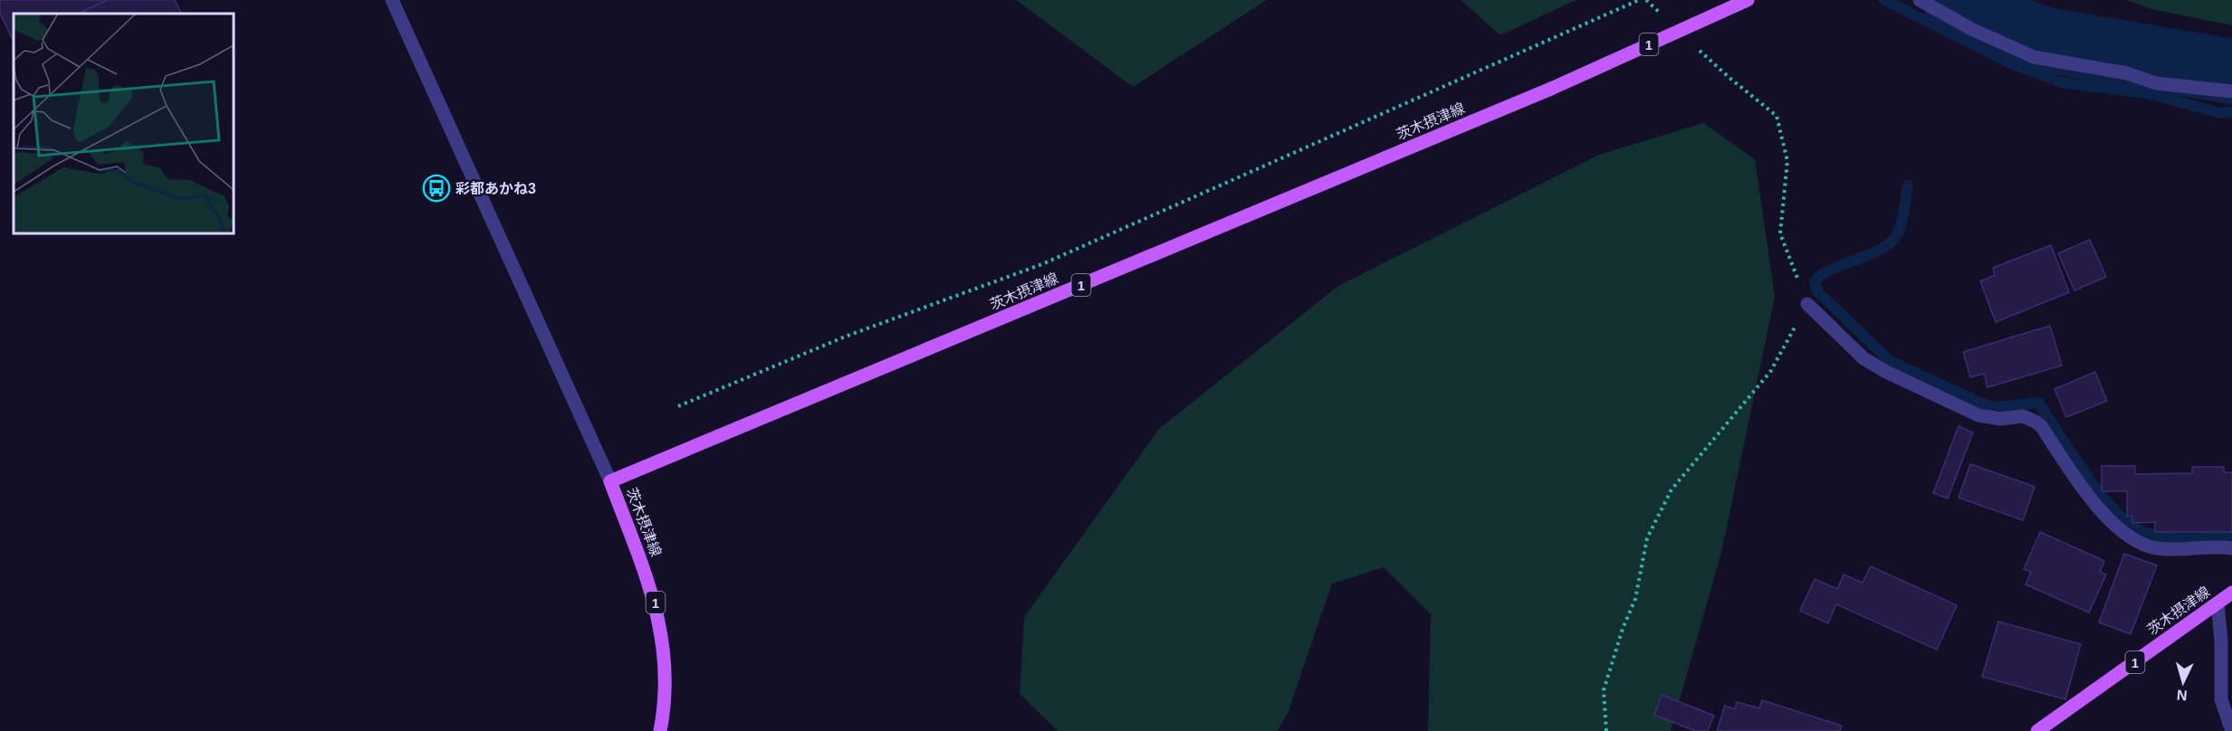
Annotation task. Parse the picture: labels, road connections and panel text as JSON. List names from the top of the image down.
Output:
{
  "streets": {
    "main road": ["1", "茨木摂津線"]
  },
  "places": {
    "bus stop": ["彩都あかね3"]
  },
  "north": "bottom"
}
